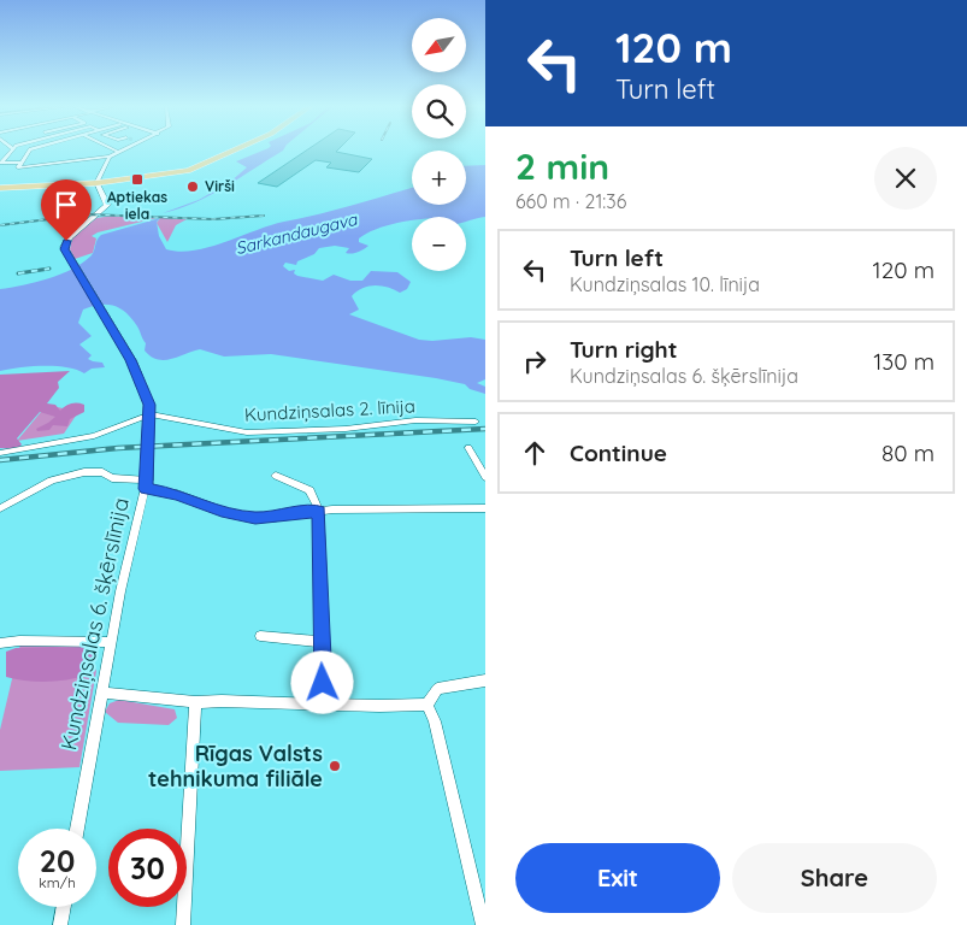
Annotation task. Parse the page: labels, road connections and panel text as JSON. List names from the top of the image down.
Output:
{
  "streets": {
    "street": ["Kundziņsalas 2. līnija", "Kundziņsalas 6. šķērslīnija"]
  },
  "crossings": [
    ["Kundziņsalas 2. līnija", "Kundziņsalas 6. šķērslīnija"]
  ],
  "water": ["Sarkandaugava"],
  "places": {
    "transit": ["Aptiekas iela"],
    "other": ["Virši", "Rīgas Valsts tehnikuma filiāle"]
  },
  "north": "bottom left",
  "page": {
    "turn": ["120 m", "Turn left"],
    "map_buttons": ["+", "−"],
    "heading": ["2 min", "660 m · 21:36"],
    "list": [
      {
        "name": "Turn left",
        "note": "Kundziņsalas 10. līnija",
        "value": "120 m"
      },
      {
        "name": "Turn right",
        "note": "Kundziņsalas 6. šķērslīnija",
        "value": "130 m"
      },
      {
        "name": "Continue",
        "value": "80 m"
      }
    ],
    "speed": "20 km/h",
    "limit": "30",
    "buttons": ["Exit", "Share"]
  }
}
